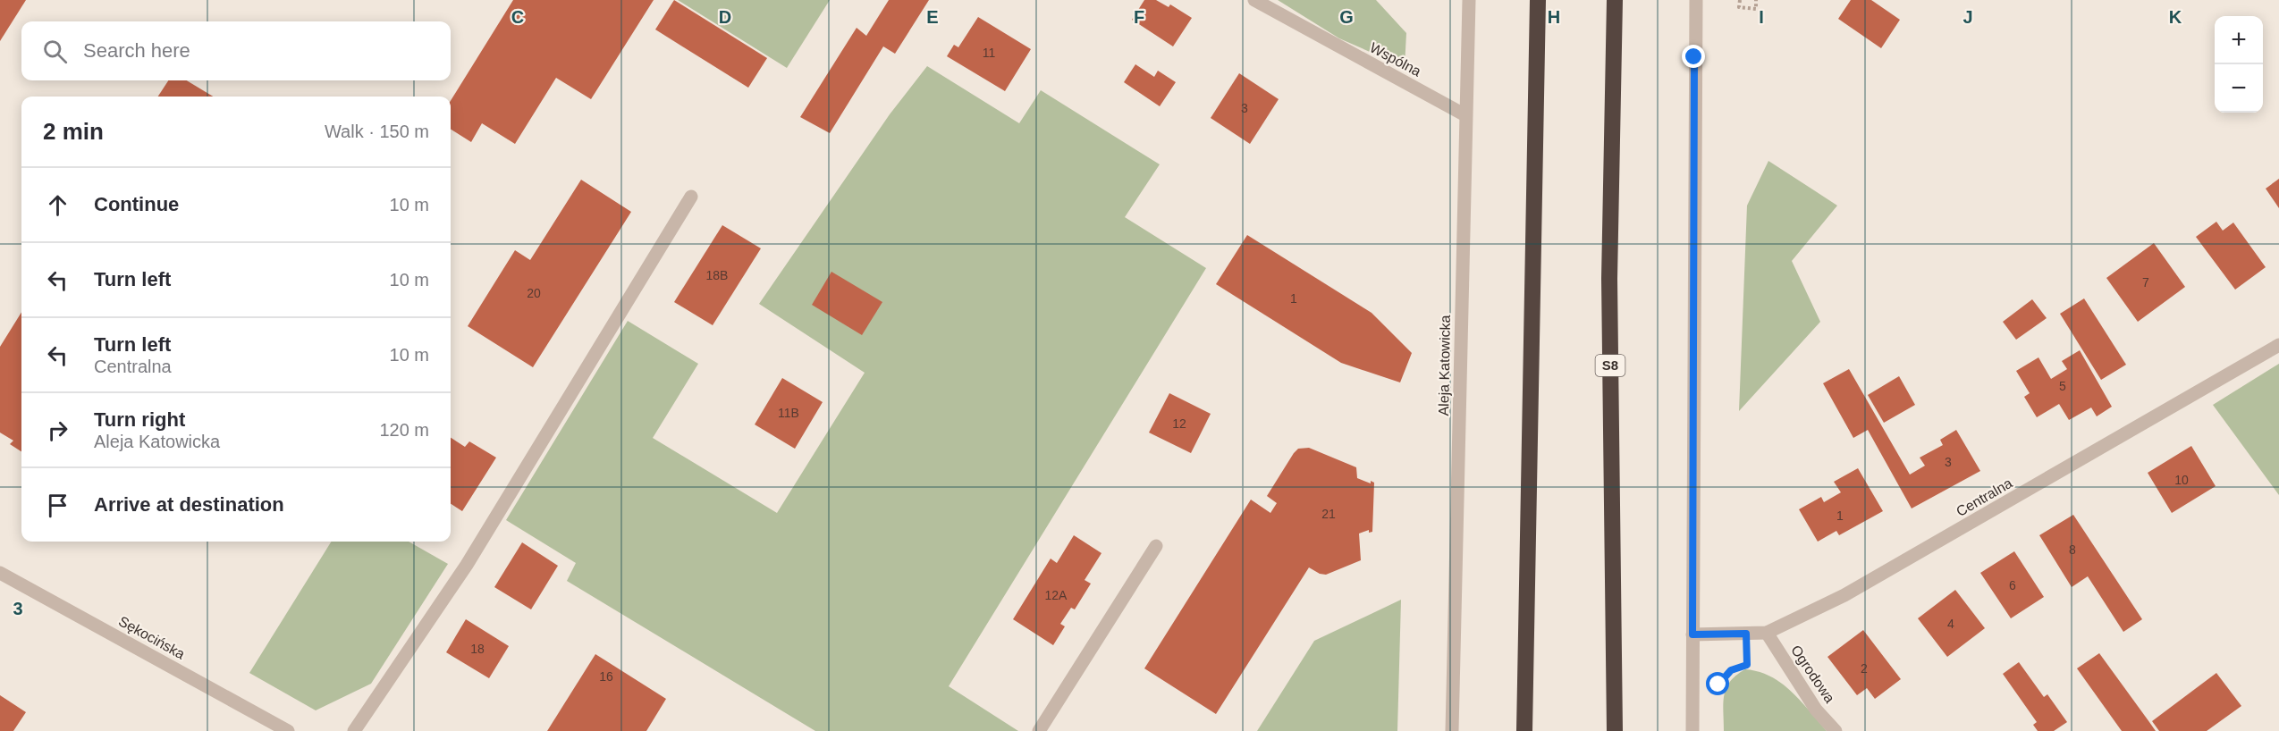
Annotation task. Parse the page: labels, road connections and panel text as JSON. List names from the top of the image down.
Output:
{
  "streets": {
    "highway": ["S8"],
    "street": [
      "Wspólna",
      "Aleja Katowicka",
      "Centralna",
      "Sękocińska",
      "Ogrodowa"
    ]
  },
  "crossings": [
    ["Wspólna", "Aleja Katowicka"],
    ["Centralna", "Ogrodowa"]
  ],
  "house_numbers": [
    "11",
    "3",
    "18B",
    "7",
    "20",
    "1",
    "5",
    "11B",
    "12",
    "3",
    "10",
    "21",
    "1",
    "8",
    "6",
    "12A",
    "4",
    "18",
    "2",
    "16"
  ],
  "page": {
    "map_buttons": ["+", "−"],
    "search": "Search here",
    "heading": ["2 min", "Walk · 150 m"],
    "list": [
      ["Continue", "10 m"],
      ["Turn left", "10 m"],
      ["Turn left", "Centralna", "10 m"],
      ["Turn right", "Aleja Katowicka", "120 m"],
      "Arrive at destination"
    ]
  },
  "grid": {
    "columns": [
      "C",
      "D",
      "E",
      "F",
      "G",
      "H",
      "I",
      "J",
      "K"
    ],
    "rows": ["3"]
  }
}
